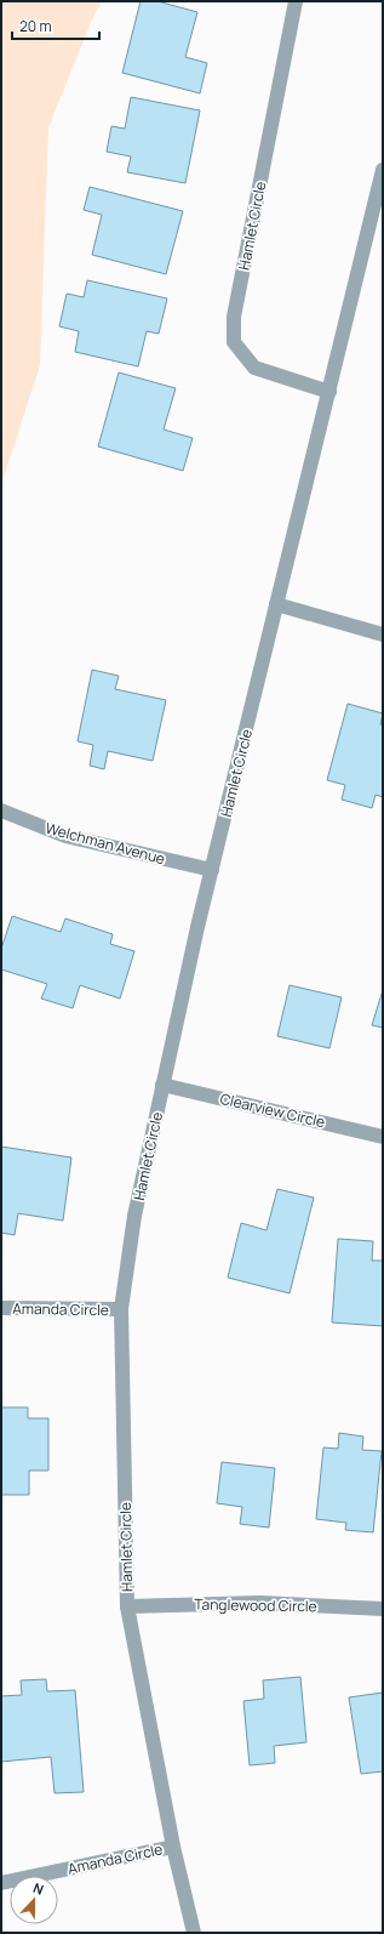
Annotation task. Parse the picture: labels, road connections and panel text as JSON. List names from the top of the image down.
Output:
{
  "streets": {
    "street": [
      "Hamlet Circle",
      "Welchman Avenue",
      "Clearview Circle",
      "Amanda Circle",
      "Tanglewood Circle"
    ]
  },
  "crossings": [
    ["Hamlet Circle", "Welchman Avenue"],
    ["Hamlet Circle", "Clearview Circle"],
    ["Hamlet Circle", "Amanda Circle"],
    ["Hamlet Circle", "Tanglewood Circle"]
  ],
  "scale_bar": "20 m",
  "north": "top"
}
